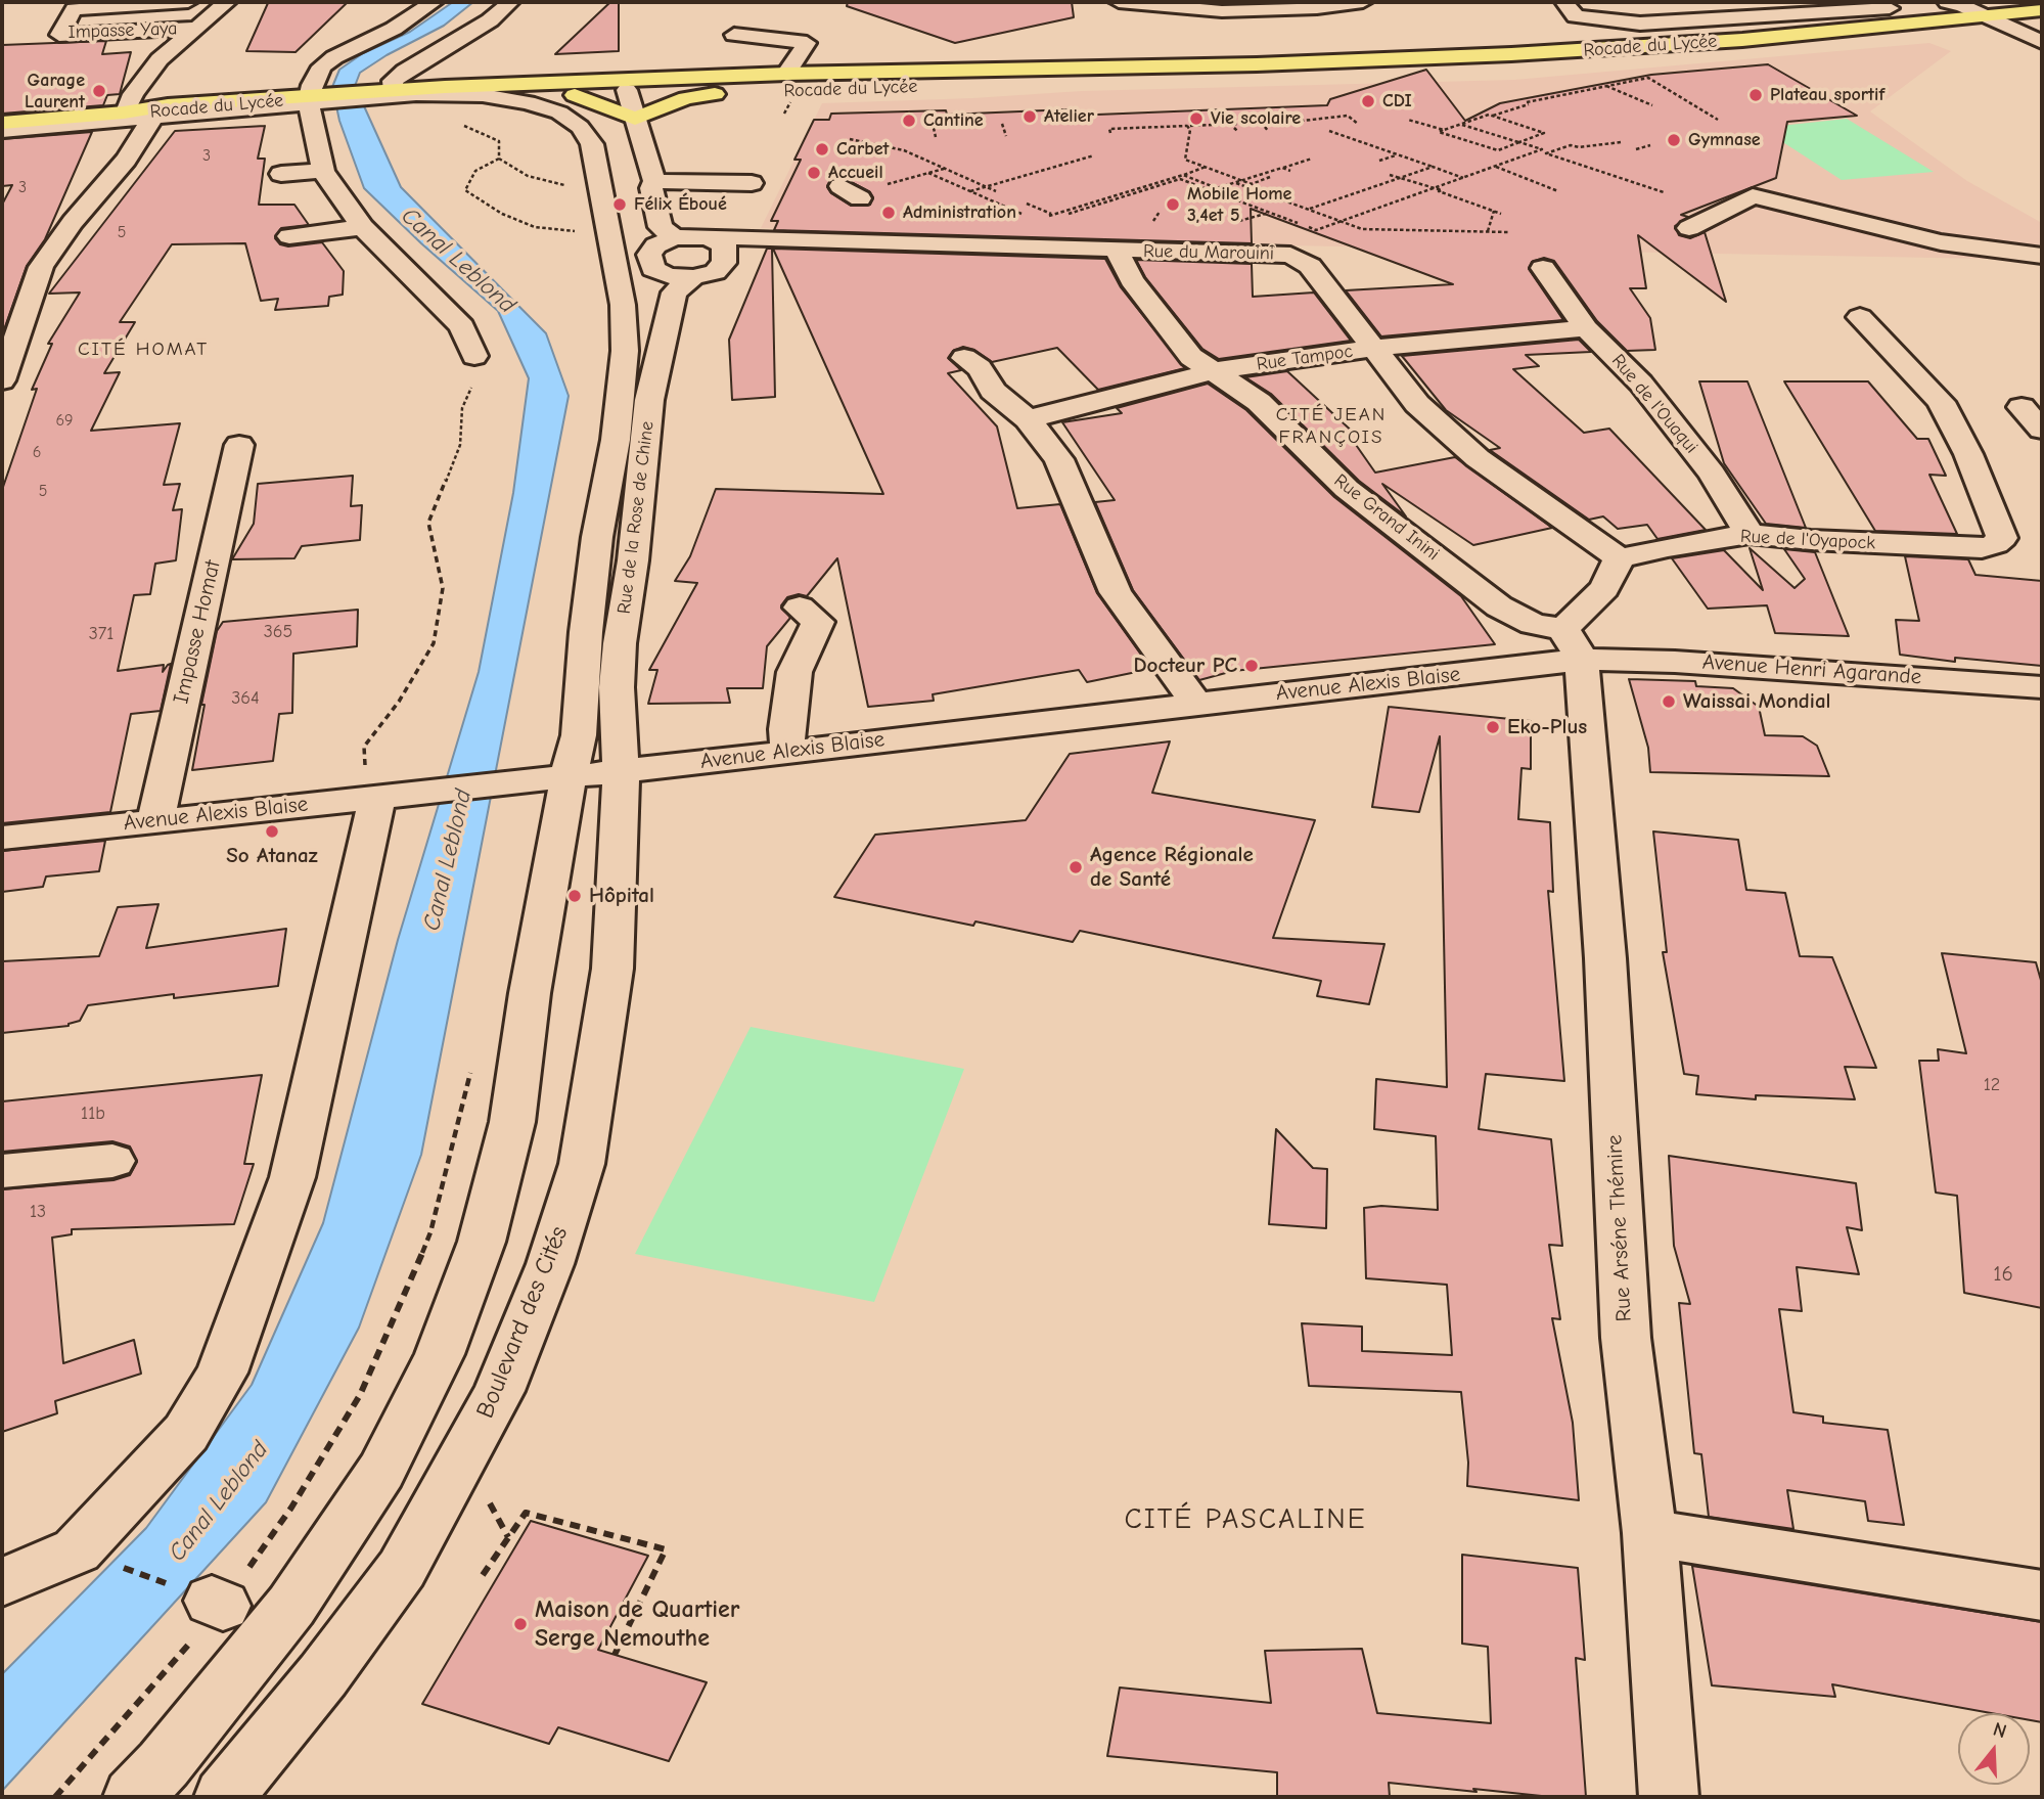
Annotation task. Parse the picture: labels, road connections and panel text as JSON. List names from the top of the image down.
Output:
{
  "streets": {
    "main road": ["Rocade du Lycée"],
    "street": [
      "Impasse Yaya",
      "Rue du Marouini",
      "Rue Tampoc",
      "Rue de l'Ouaqui",
      "Rue de la Rose de Chine",
      "Rue Grand Inini",
      "Rue de l'Oyapock",
      "Impasse Homat",
      "Avenue Henri Agarande",
      "Avenue Alexis Blaise",
      "Rue Arséne Thémire",
      "Boulevard des Cités"
    ]
  },
  "crossings": [
    ["Rue du Marouini", "Rue Tampoc"],
    ["Rue du Marouini", "Rue Grand Inini"],
    ["Rue du Marouini", "Rue de l'Oyapock"],
    ["Rue Tampoc", "Rue de l'Ouaqui"],
    ["Rue Tampoc", "Rue Grand Inini"],
    ["Rue de l'Ouaqui", "Rue de l'Oyapock"],
    ["Rue de la Rose de Chine", "Avenue Alexis Blaise"],
    ["Rue de la Rose de Chine", "Boulevard des Cités"],
    ["Rue Grand Inini", "Avenue Henri Agarande"],
    ["Rue Grand Inini", "Avenue Alexis Blaise"],
    ["Rue Grand Inini", "Rue Arséne Thémire"],
    ["Impasse Homat", "Avenue Alexis Blaise"],
    ["Avenue Henri Agarande", "Avenue Alexis Blaise"],
    ["Avenue Henri Agarande", "Rue Arséne Thémire"],
    ["Avenue Alexis Blaise", "Rue Arséne Thémire"],
    ["Avenue Alexis Blaise", "Boulevard des Cités"]
  ],
  "districts": ["CITÉ HOMAT", "CITÉ JEAN FRANÇOIS", "CITÉ PASCALINE"],
  "water": ["Canal Leblond"],
  "places": [
    "Garage Laurent",
    "Plateau sportif",
    "CDI",
    "Atelier",
    "Vie scolaire",
    "Cantine",
    "Gymnase",
    "Carbet",
    "Accueil",
    "Félix Éboué",
    "Mobile Home 3,4et 5",
    "Administration",
    "Docteur PC",
    "Waissai Mondial",
    "Eko-Plus",
    "So Atanaz",
    "Agence Régionale de Santé",
    "Hôpital",
    "Maison de Quartier Serge Nemouthe"
  ],
  "house_numbers": [
    "3",
    "3",
    "5",
    "69",
    "6",
    "5",
    "365",
    "371",
    "364",
    "12",
    "11b",
    "13",
    "16"
  ],
  "north": "top"
}
